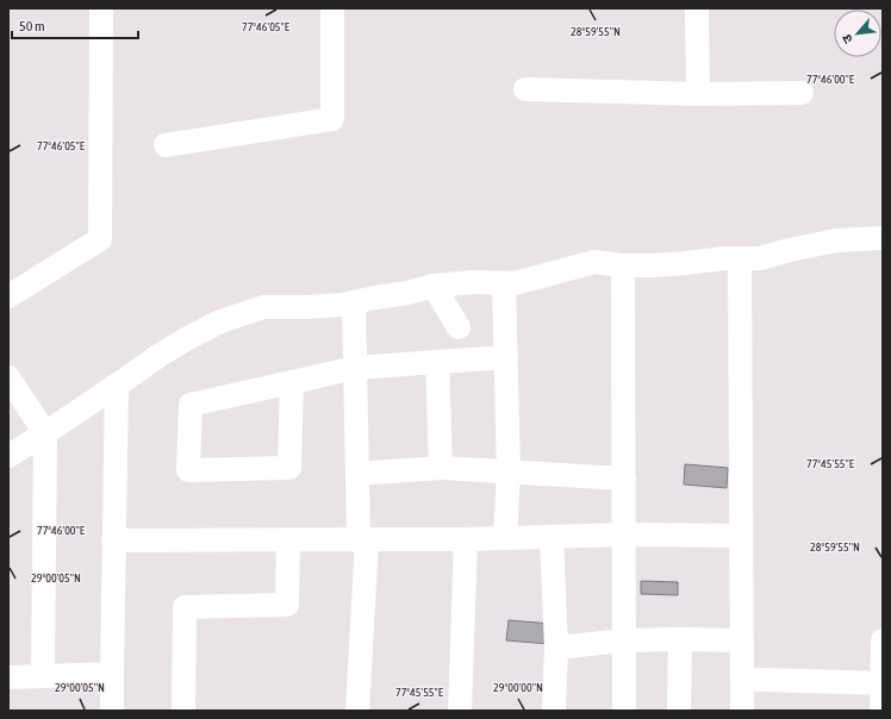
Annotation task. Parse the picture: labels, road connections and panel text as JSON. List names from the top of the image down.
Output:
{
  "scale_bar": "50 m",
  "north": "bottom left",
  "coordinates": [
    "77°46'05\"E",
    "28°59'55\"N",
    "77°46'00\"E",
    "77°45'55\"E",
    "29°00'05\"N",
    "29°00'00\"N"
  ]
}
